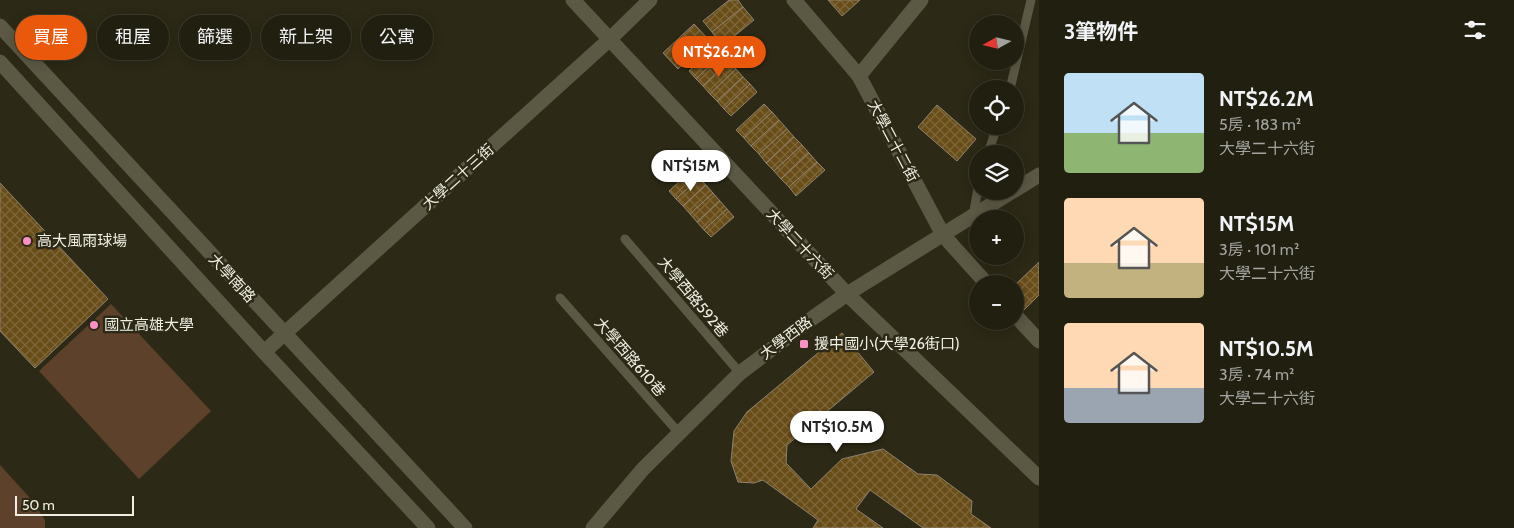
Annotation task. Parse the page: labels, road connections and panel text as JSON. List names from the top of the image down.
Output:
{
  "streets": {
    "street": [
      "大學二十二街",
      "大學二十三街",
      "大學二十六街",
      "大學南路",
      "大學西路"
    ],
    "lane": ["大學西路592巷", "大學西路610巷"]
  },
  "crossings": [
    ["大學二十二街", "大學西路"],
    ["大學二十三街", "大學二十六街"],
    ["大學二十三街", "大學南路"],
    ["大學二十六街", "大學西路"],
    ["大學西路592巷", "大學西路"],
    ["大學西路", "大學西路610巷"]
  ],
  "places": {
    "other": ["高大風雨球場", "國立高雄大學"],
    "transit": ["援中國小(大學26街口)"]
  },
  "scale_bar": "50 m",
  "north": "left",
  "page": {
    "heading": "3筆物件",
    "map_buttons": ["+", "−"],
    "chip": [
      "買屋",
      "租屋",
      "篩選",
      "新上架",
      "公寓"
    ],
    "price": ["NT$26.2M", "NT$15M", "NT$10.5M"],
    "list": [
      {
        "name": "NT$26.2M",
        "note": "5房 · 183 m² · 大學二十六街"
      },
      {
        "name": "NT$15M",
        "note": "3房 · 101 m² · 大學二十六街"
      },
      {
        "name": "NT$10.5M",
        "note": "3房 · 74 m² · 大學二十六街"
      }
    ],
    "scale": "50 m"
  }
}
